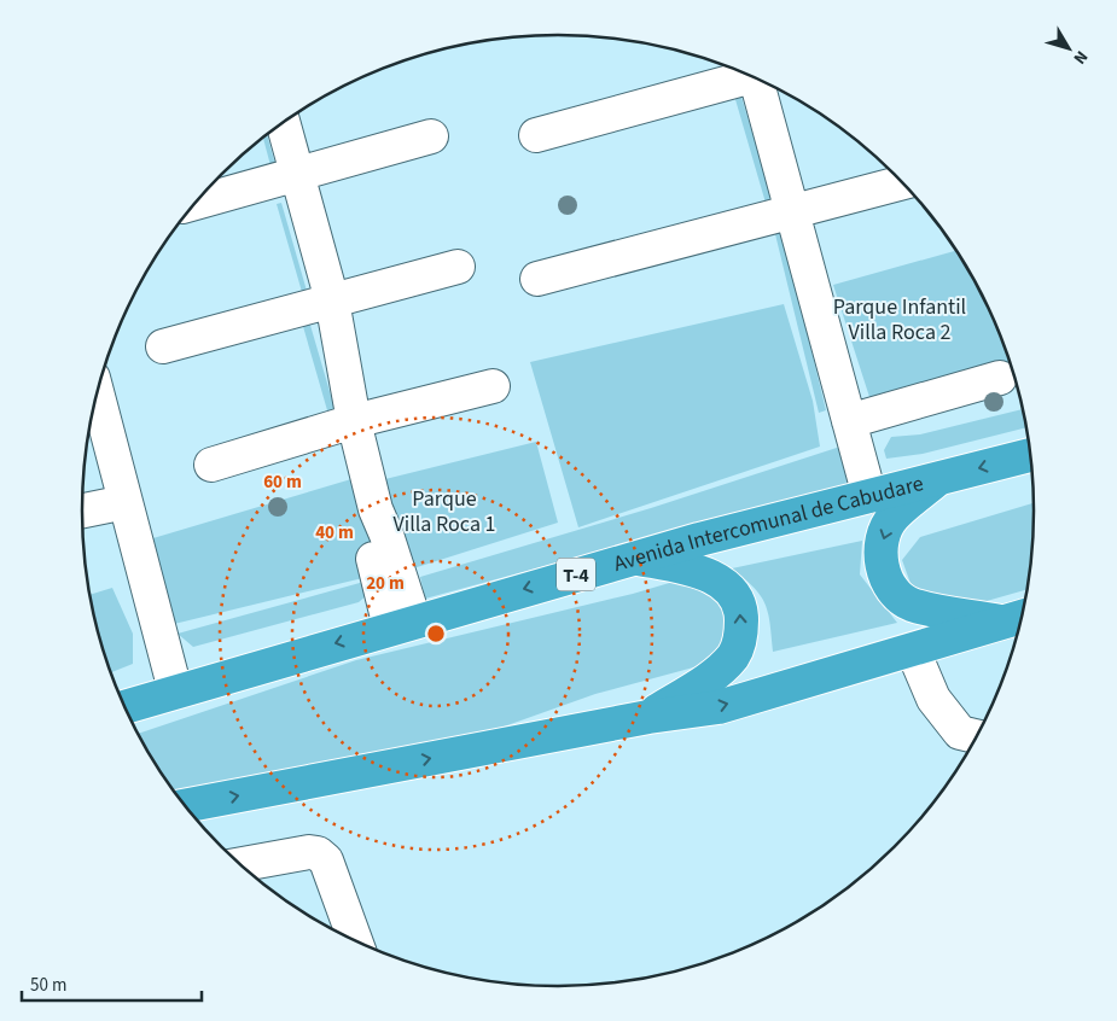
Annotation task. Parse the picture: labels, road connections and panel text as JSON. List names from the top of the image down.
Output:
{
  "streets": {
    "highway": ["Avenida Intercomunal de Cabudare", "T-4"]
  },
  "crossings": [
    ["Avenida Intercomunal de Cabudare", "T-4"]
  ],
  "parks": ["Parque Infantil Villa Roca 2", "Parque Villa Roca 1"],
  "scale_bar": "50 m",
  "north": "bottom right",
  "rings": ["60 m", "40 m", "20 m"]
}
